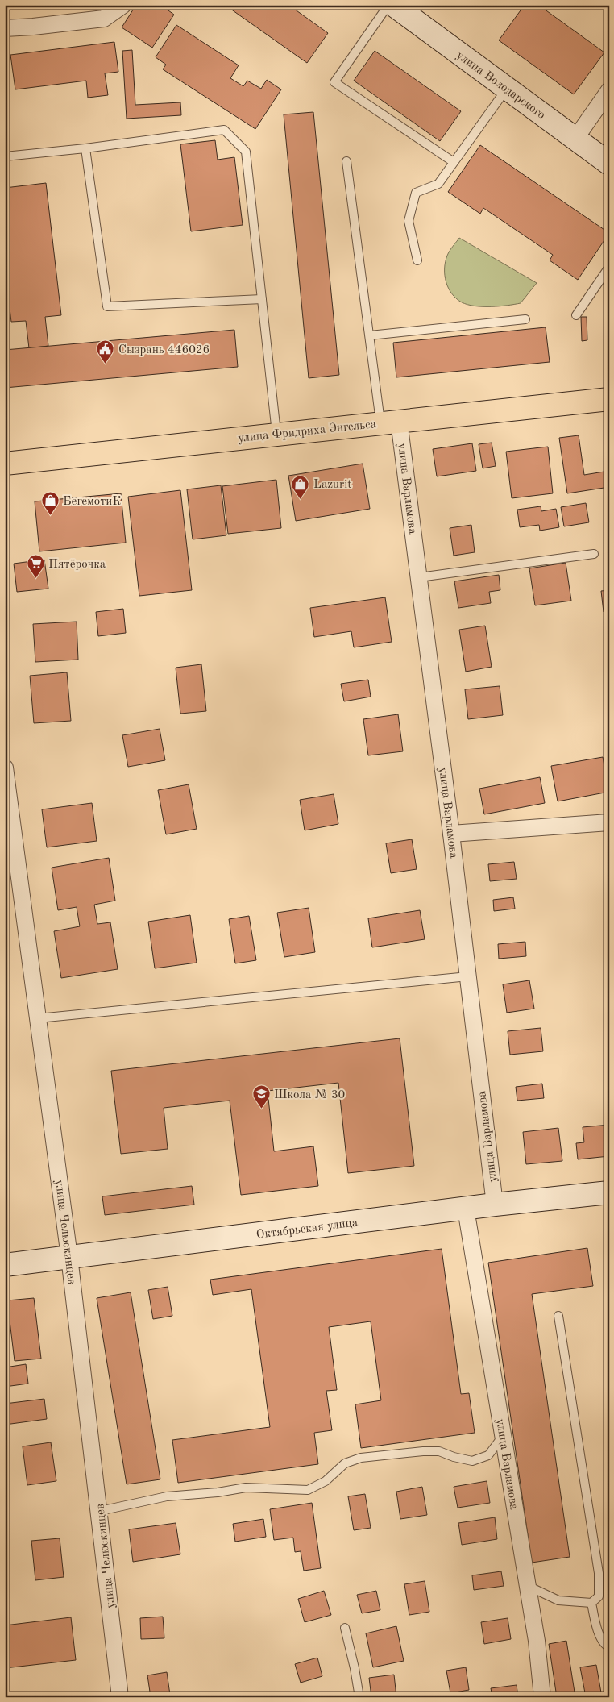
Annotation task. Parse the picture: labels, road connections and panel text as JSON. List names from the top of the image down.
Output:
{
  "streets": {
    "main road": ["улица Володарского", "улица Фридриха Энгельса", "Октябрьская улица"],
    "street": ["улица Варламова", "улица Челюскинцев"]
  },
  "crossings": [
    ["улица Фридриха Энгельса", "улица Варламова"],
    ["улица Варламова", "Октябрьская улица"],
    ["Октябрьская улица", "улица Челюскинцев"]
  ],
  "places": {
    "public building": ["Сызрань 446026"],
    "shop": ["Lazurit", "БегемотиК"],
    "supermarket": ["Пятёрочка"],
    "school or university": ["Школа № 30"]
  }
}
